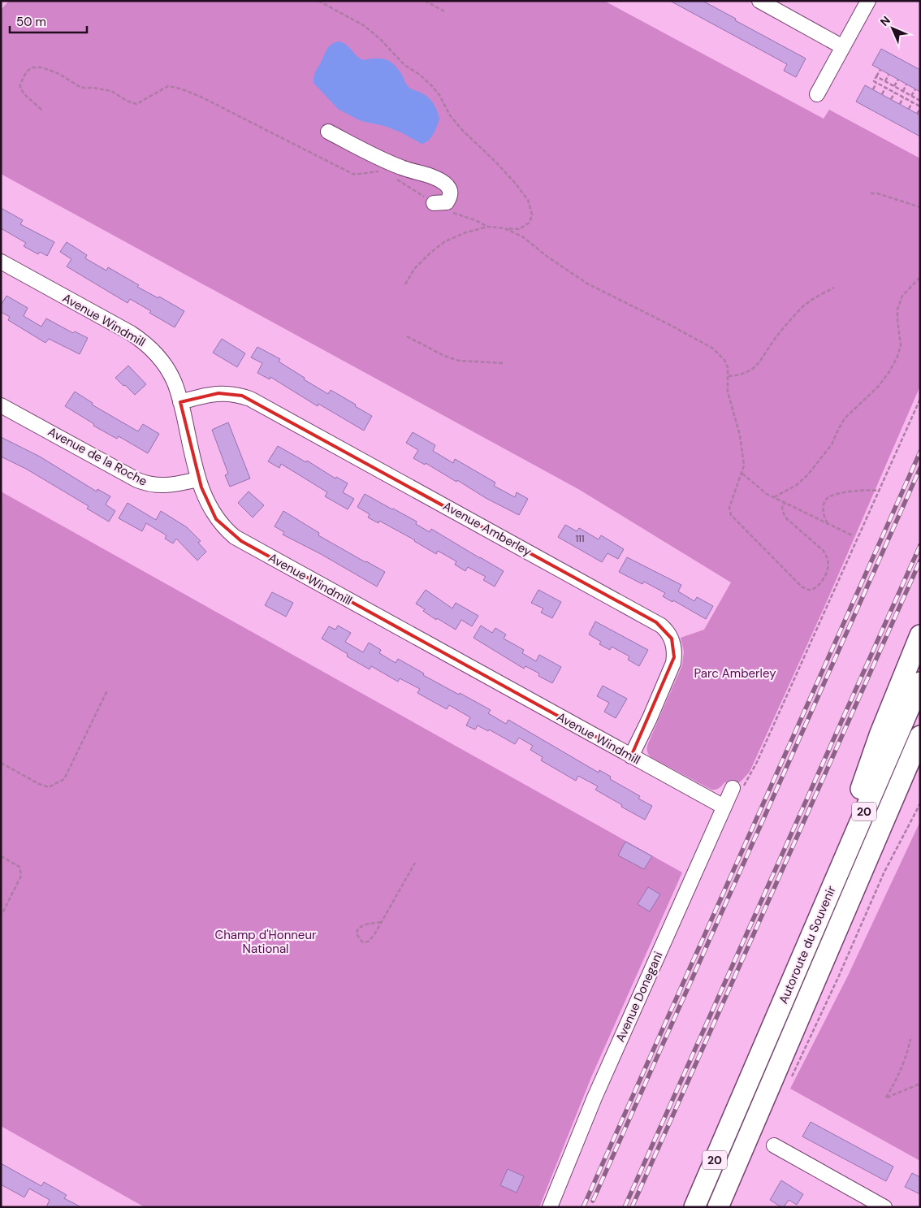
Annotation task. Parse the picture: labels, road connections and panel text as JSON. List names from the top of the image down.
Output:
{
  "streets": {
    "highway": ["20", "Autoroute du Souvenir"],
    "street": [
      "Avenue Windmill",
      "Avenue de la Roche",
      "Avenue Amberley",
      "Avenue Donegani"
    ]
  },
  "crossings": [
    ["Avenue Windmill", "Avenue de la Roche"],
    ["Avenue Windmill", "Avenue Amberley"],
    ["Avenue Windmill", "Avenue Donegani"]
  ],
  "parks": ["Parc Amberley", "Champ d'Honneur National"],
  "house_numbers": ["111"],
  "scale_bar": "50 m",
  "north": "top left"
}
